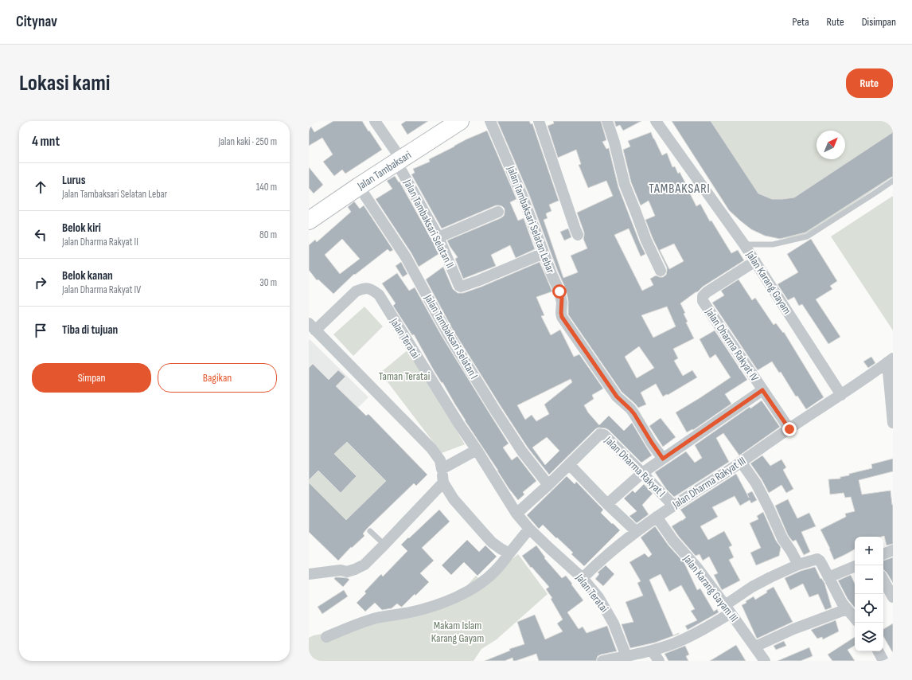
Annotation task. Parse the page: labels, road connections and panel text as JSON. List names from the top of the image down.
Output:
{
  "streets": {
    "main road": ["Jalan Tambaksari"],
    "street": [
      "Jalan Tambaksari Selatan Lebar",
      "Jalan Tambaksari Selatan II",
      "Jalan Karang Gayam",
      "Jalan Tambaksari Selatan I",
      "Jalan Teratai",
      "Jalan Dharma Rakyat IV",
      "Jalan Dharma Rakyat I",
      "Jalan Dharma Rakyat III",
      "Jalan Karang Gayam III"
    ]
  },
  "crossings": [
    ["Jalan Tambaksari", "Jalan Tambaksari Selatan II"],
    ["Jalan Tambaksari", "Jalan Tambaksari Selatan I"],
    ["Jalan Tambaksari Selatan Lebar", "Jalan Tambaksari Selatan II"],
    ["Jalan Karang Gayam", "Jalan Dharma Rakyat IV"],
    ["Jalan Karang Gayam", "Jalan Dharma Rakyat III"],
    ["Jalan Tambaksari Selatan I", "Jalan Dharma Rakyat I"],
    ["Jalan Teratai", "Jalan Dharma Rakyat I"],
    ["Jalan Teratai", "Jalan Dharma Rakyat III"],
    ["Jalan Dharma Rakyat IV", "Jalan Dharma Rakyat III"],
    ["Jalan Dharma Rakyat I", "Jalan Dharma Rakyat III"],
    ["Jalan Dharma Rakyat III", "Jalan Karang Gayam III"]
  ],
  "districts": ["TAMBAKSARI"],
  "parks": ["Taman Teratai", "Makam Islam Karang Gayam"],
  "north": "top right",
  "page": {
    "header": "Citynav",
    "nav": ["Peta", "Rute", "Disimpan"],
    "buttons": [
      "Rute",
      ["Simpan", "Bagikan"]
    ],
    "title": "Lokasi kami",
    "heading": ["4 mnt", "Jalan kaki · 250 m"],
    "list": [
      ["Lurus", "Jalan Tambaksari Selatan Lebar", "140 m"],
      ["Belok kiri", "Jalan Dharma Rakyat II", "80 m"],
      ["Belok kanan", "Jalan Dharma Rakyat IV", "30 m"],
      "Tiba di tujuan"
    ],
    "map_buttons": ["+", "−"]
  }
}
